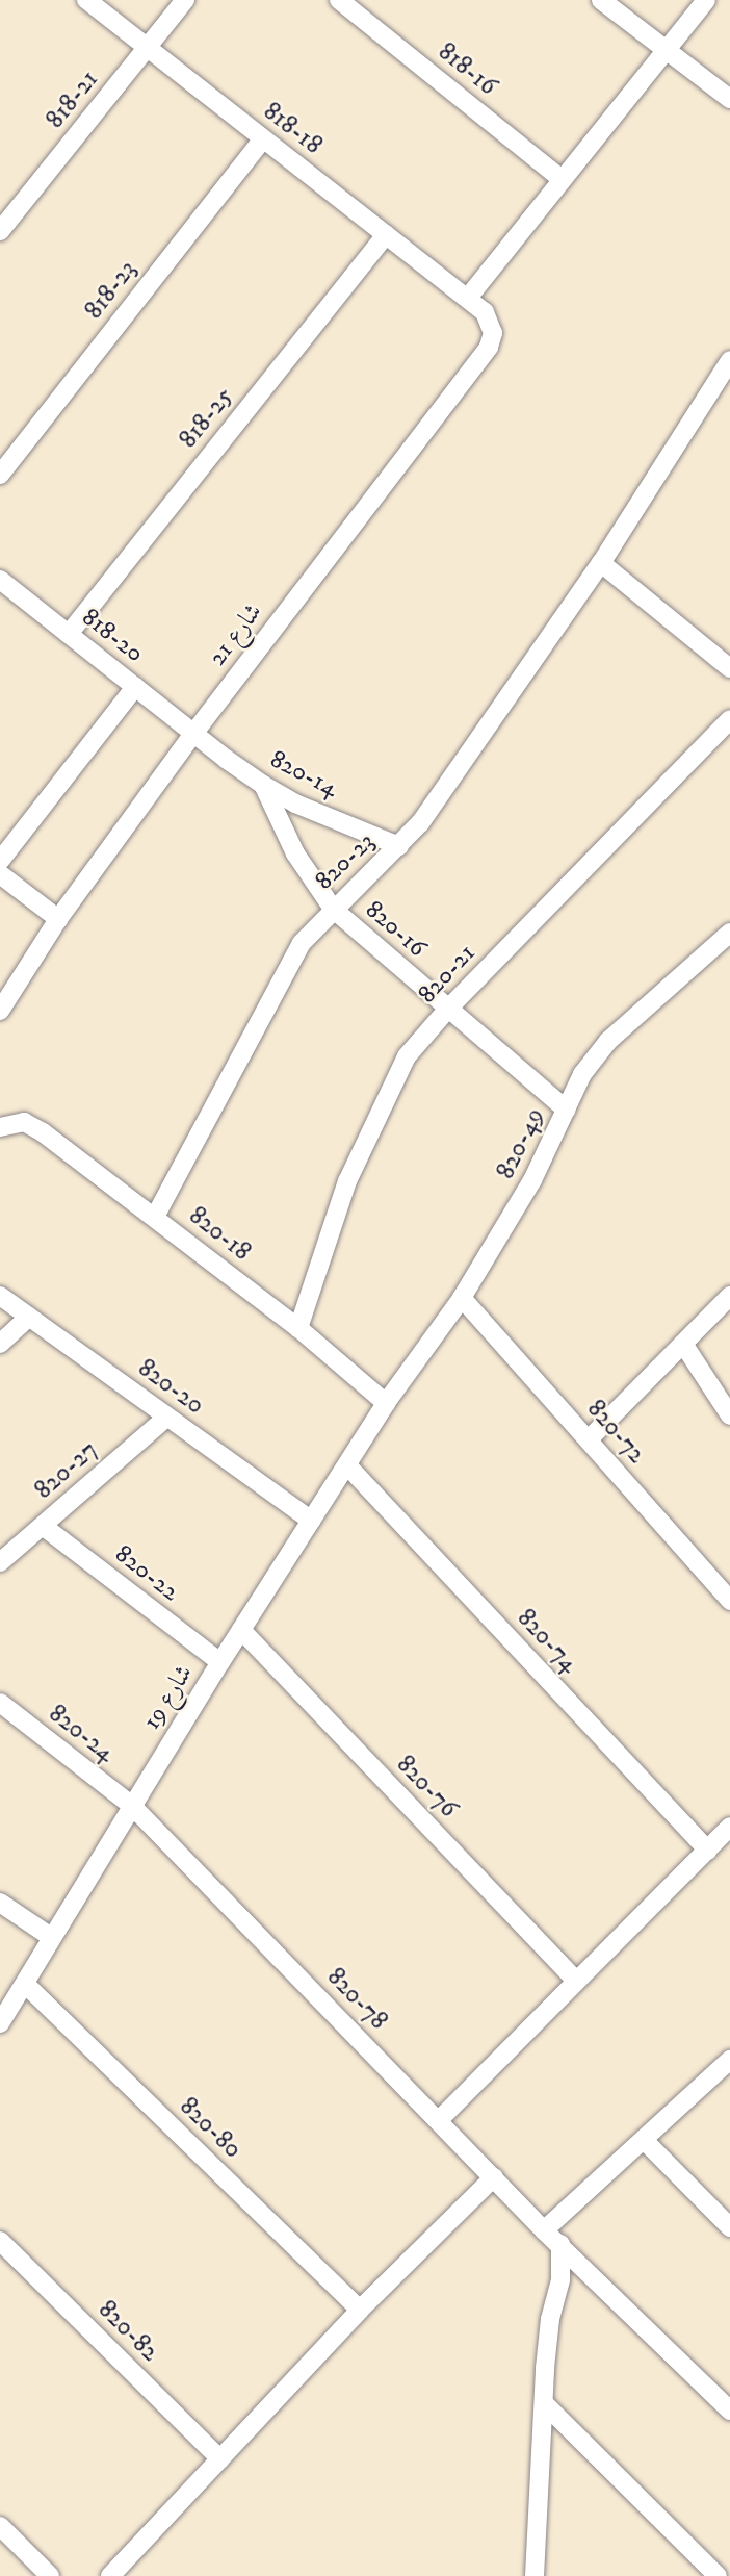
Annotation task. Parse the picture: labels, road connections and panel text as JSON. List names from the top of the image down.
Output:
{
  "streets": {
    "street": [
      "818-16",
      "818-21",
      "818-18",
      "818-23",
      "818-25",
      "شارع 21",
      "818-20",
      "820-14",
      "820-23",
      "820-16",
      "820-21",
      "820-49",
      "820-18",
      "820-20",
      "820-72",
      "820-27",
      "820-22",
      "820-74",
      "شارع 19",
      "820-24",
      "820-76",
      "820-78",
      "820-80",
      "820-82"
    ]
  },
  "crossings": [
    ["818-21", "818-18"],
    ["818-18", "818-23"],
    ["818-18", "818-25"],
    ["818-18", "شارع 21"],
    ["818-25", "818-20"],
    ["شارع 21", "818-20"],
    ["شارع 21", "820-14"],
    ["818-20", "820-14"],
    ["820-14", "820-23"],
    ["820-14", "820-16"],
    ["820-23", "820-16"],
    ["820-23", "820-18"],
    ["820-16", "820-21"],
    ["820-16", "820-49"],
    ["820-21", "820-18"],
    ["820-49", "820-18"],
    ["820-49", "820-72"],
    ["820-49", "شارع 19"],
    ["820-18", "شارع 19"],
    ["820-20", "820-27"],
    ["820-20", "شارع 19"],
    ["820-27", "820-22"],
    ["820-22", "شارع 19"],
    ["820-74", "شارع 19"],
    ["شارع 19", "820-24"],
    ["شارع 19", "820-76"],
    ["شارع 19", "820-78"],
    ["شارع 19", "820-80"],
    ["820-24", "820-78"]
  ]
}
